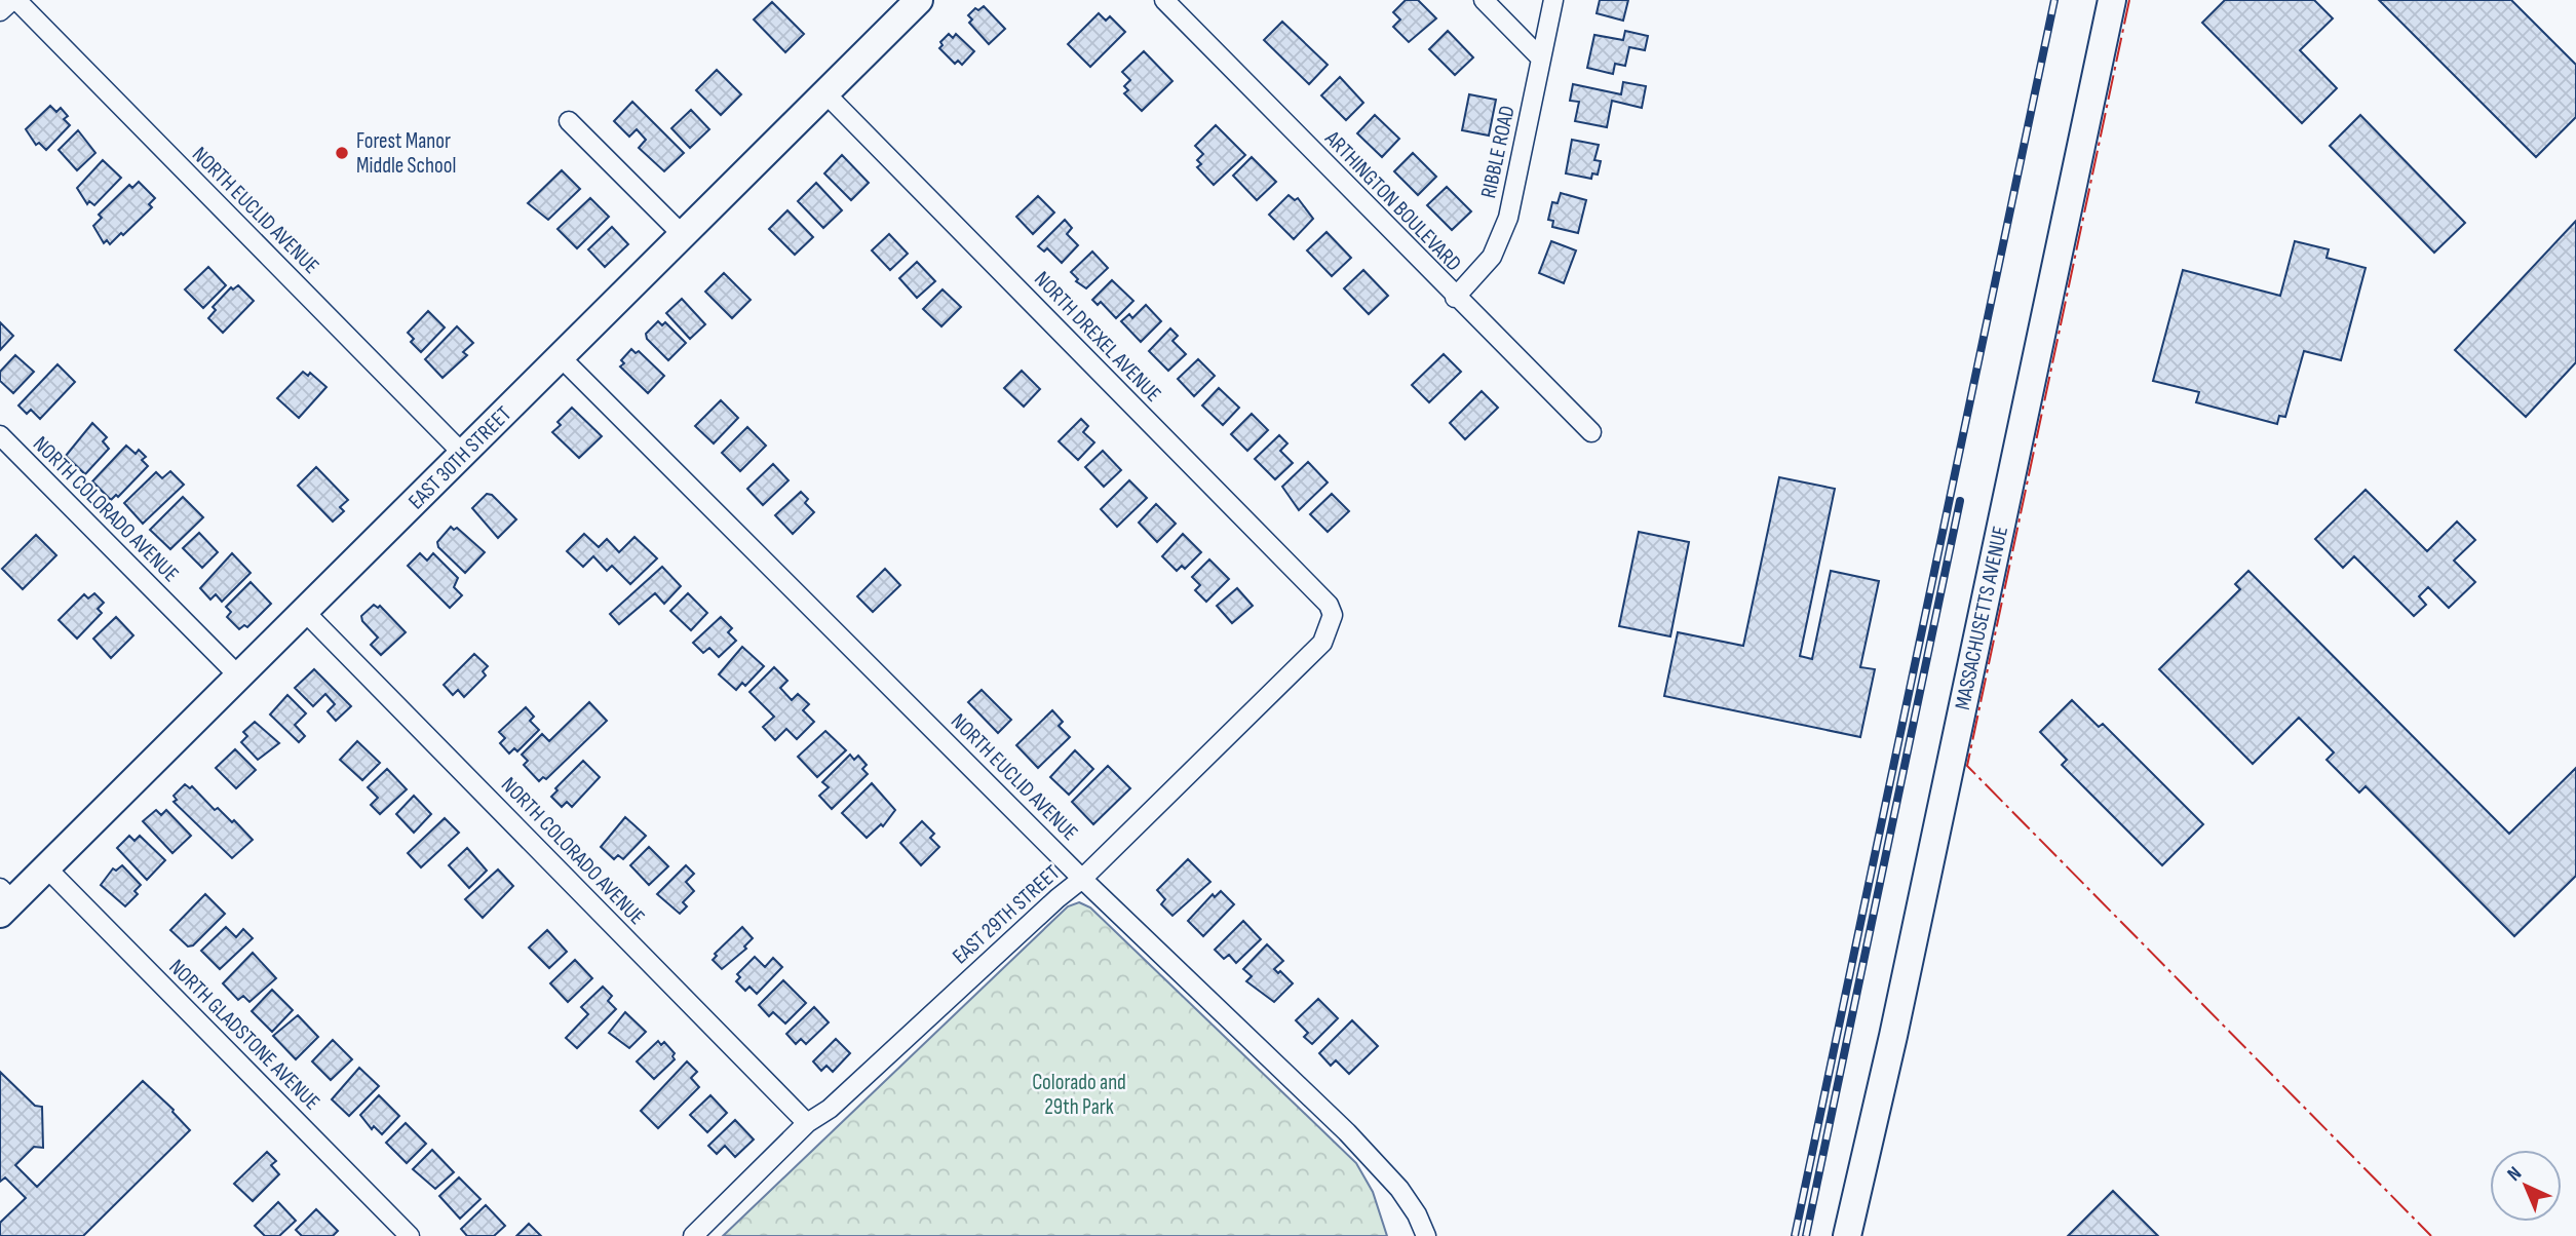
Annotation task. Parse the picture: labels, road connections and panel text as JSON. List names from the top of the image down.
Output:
{
  "streets": {
    "main road": ["EAST 30TH STREET", "MASSACHUSETTS AVENUE"],
    "street": [
      "RIBBLE ROAD",
      "ARTHINGTON BOULEVARD",
      "NORTH EUCLID AVENUE",
      "NORTH DREXEL AVENUE",
      "NORTH COLORADO AVENUE",
      "EAST 29TH STREET",
      "NORTH GLADSTONE AVENUE"
    ]
  },
  "crossings": [
    ["RIBBLE ROAD", "ARTHINGTON BOULEVARD"],
    ["NORTH EUCLID AVENUE", "EAST 30TH STREET"],
    ["NORTH EUCLID AVENUE", "EAST 29TH STREET"],
    ["NORTH DREXEL AVENUE", "EAST 30TH STREET"],
    ["NORTH DREXEL AVENUE", "EAST 29TH STREET"],
    ["EAST 30TH STREET", "NORTH COLORADO AVENUE"],
    ["EAST 30TH STREET", "NORTH GLADSTONE AVENUE"],
    ["NORTH COLORADO AVENUE", "EAST 29TH STREET"]
  ],
  "parks": ["Colorado and 29th Park"],
  "places": ["Forest Manor Middle School"],
  "north": "top left"
}
